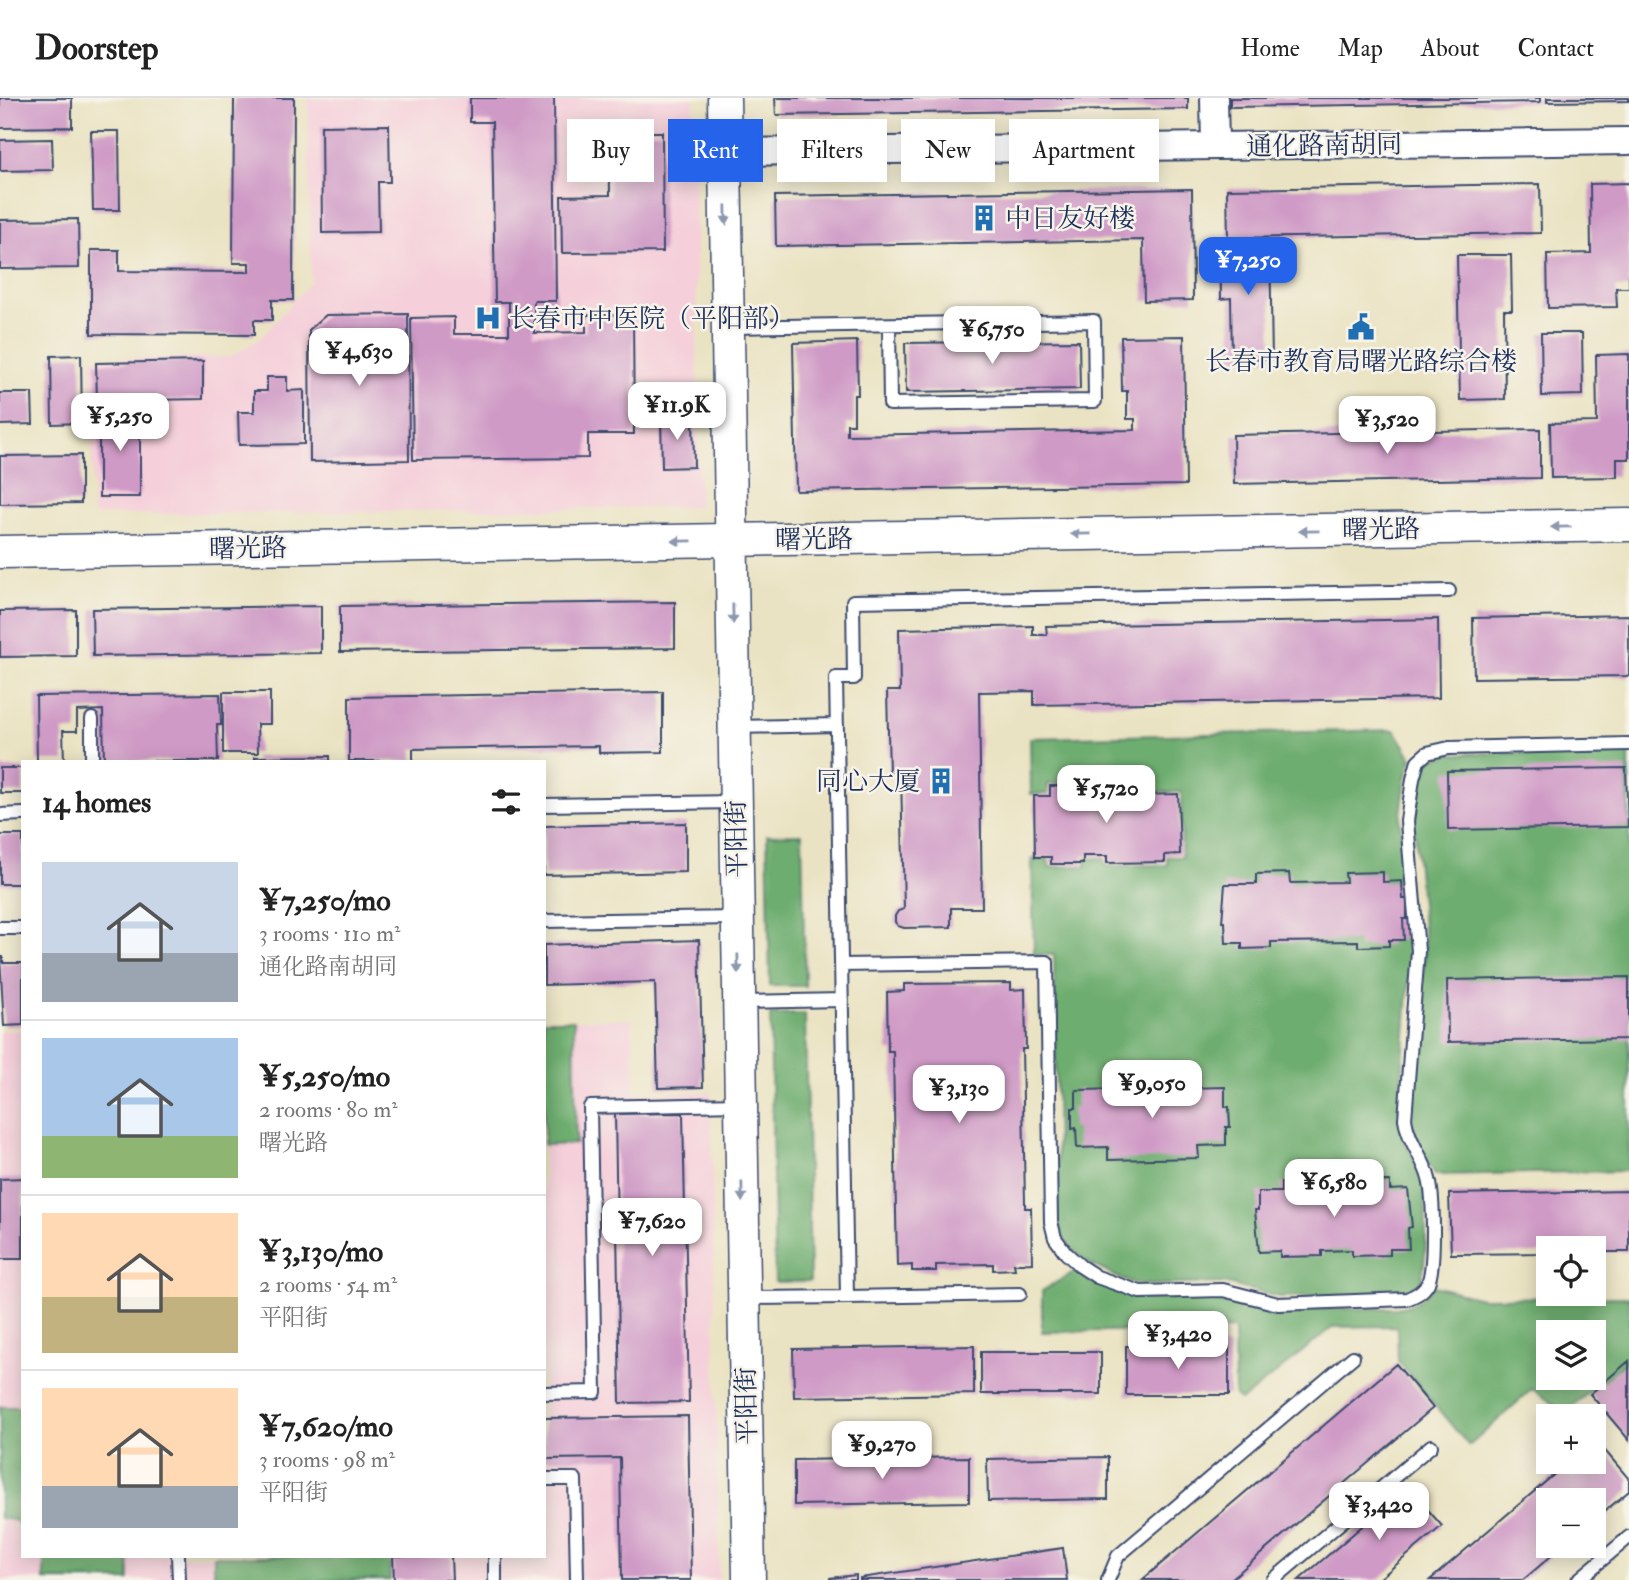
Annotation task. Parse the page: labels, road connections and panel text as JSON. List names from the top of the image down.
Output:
{
  "streets": {
    "street": ["通化路南胡同", "曙光路", "平阳街"]
  },
  "crossings": [
    ["曙光路", "平阳街"]
  ],
  "one_way": ["曙光路", "平阳街"],
  "places": {
    "building": ["中日友好楼", "同心大厦"],
    "hospital": ["长春市中医院（平阳部）"],
    "public building": ["长春市教育局曙光路综合楼"]
  },
  "page": {
    "header": "Doorstep",
    "nav": [
      "Home",
      "Map",
      "About",
      "Contact"
    ],
    "chip": [
      "Buy",
      "Rent",
      "Filters",
      "New",
      "Apartment"
    ],
    "price": [
      "¥7,250",
      "¥6,750",
      "¥4,630",
      "¥11.9K",
      "¥5,250",
      "¥3,520",
      "¥5,720",
      "¥9,050",
      "¥3,130",
      "¥6,580",
      "¥7,620",
      "¥3,420",
      "¥9,270",
      "¥3,420"
    ],
    "heading": "14 homes",
    "list": [
      {
        "name": "¥7,250/mo",
        "note": "3 rooms · 110 m² · 通化路南胡同"
      },
      {
        "name": "¥5,250/mo",
        "note": "2 rooms · 80 m² · 曙光路"
      },
      {
        "name": "¥3,130/mo",
        "note": "2 rooms · 54 m² · 平阳街"
      },
      {
        "name": "¥7,620/mo",
        "note": "3 rooms · 98 m² · 平阳街"
      }
    ],
    "map_buttons": ["+", "−"]
  }
}
